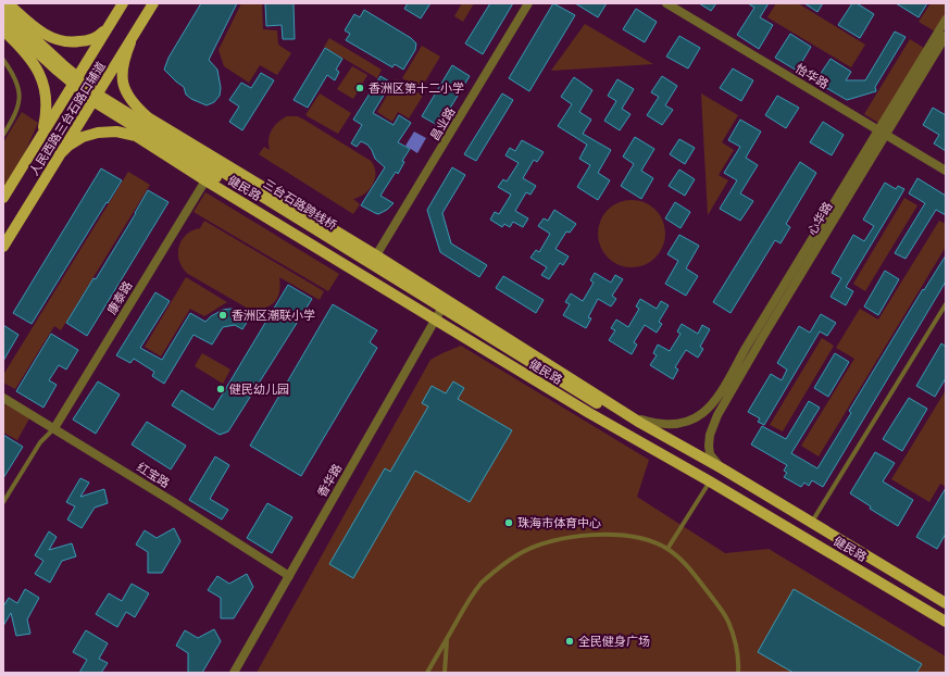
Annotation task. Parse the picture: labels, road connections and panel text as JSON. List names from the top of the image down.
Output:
{
  "streets": {
    "main road": ["人民西路三台石路口辅道", "健民路", "三台石路跨线桥"],
    "street": [
      "怡华路",
      "昌业路",
      "心华路",
      "康泰路",
      "红宝路",
      "香华路"
    ]
  },
  "crossings": [
    ["怡华路", "心华路"],
    ["人民西路三台石路口辅道", "健民路"],
    ["昌业路", "健民路"],
    ["健民路", "心华路"],
    ["健民路", "康泰路"],
    ["健民路", "香华路"],
    ["康泰路", "红宝路"],
    ["红宝路", "香华路"]
  ],
  "places": [
    "香洲区第十二小学",
    "香洲区潮联小学",
    "健民幼儿园",
    "珠海市体育中心",
    "全民健身广场"
  ]
}
